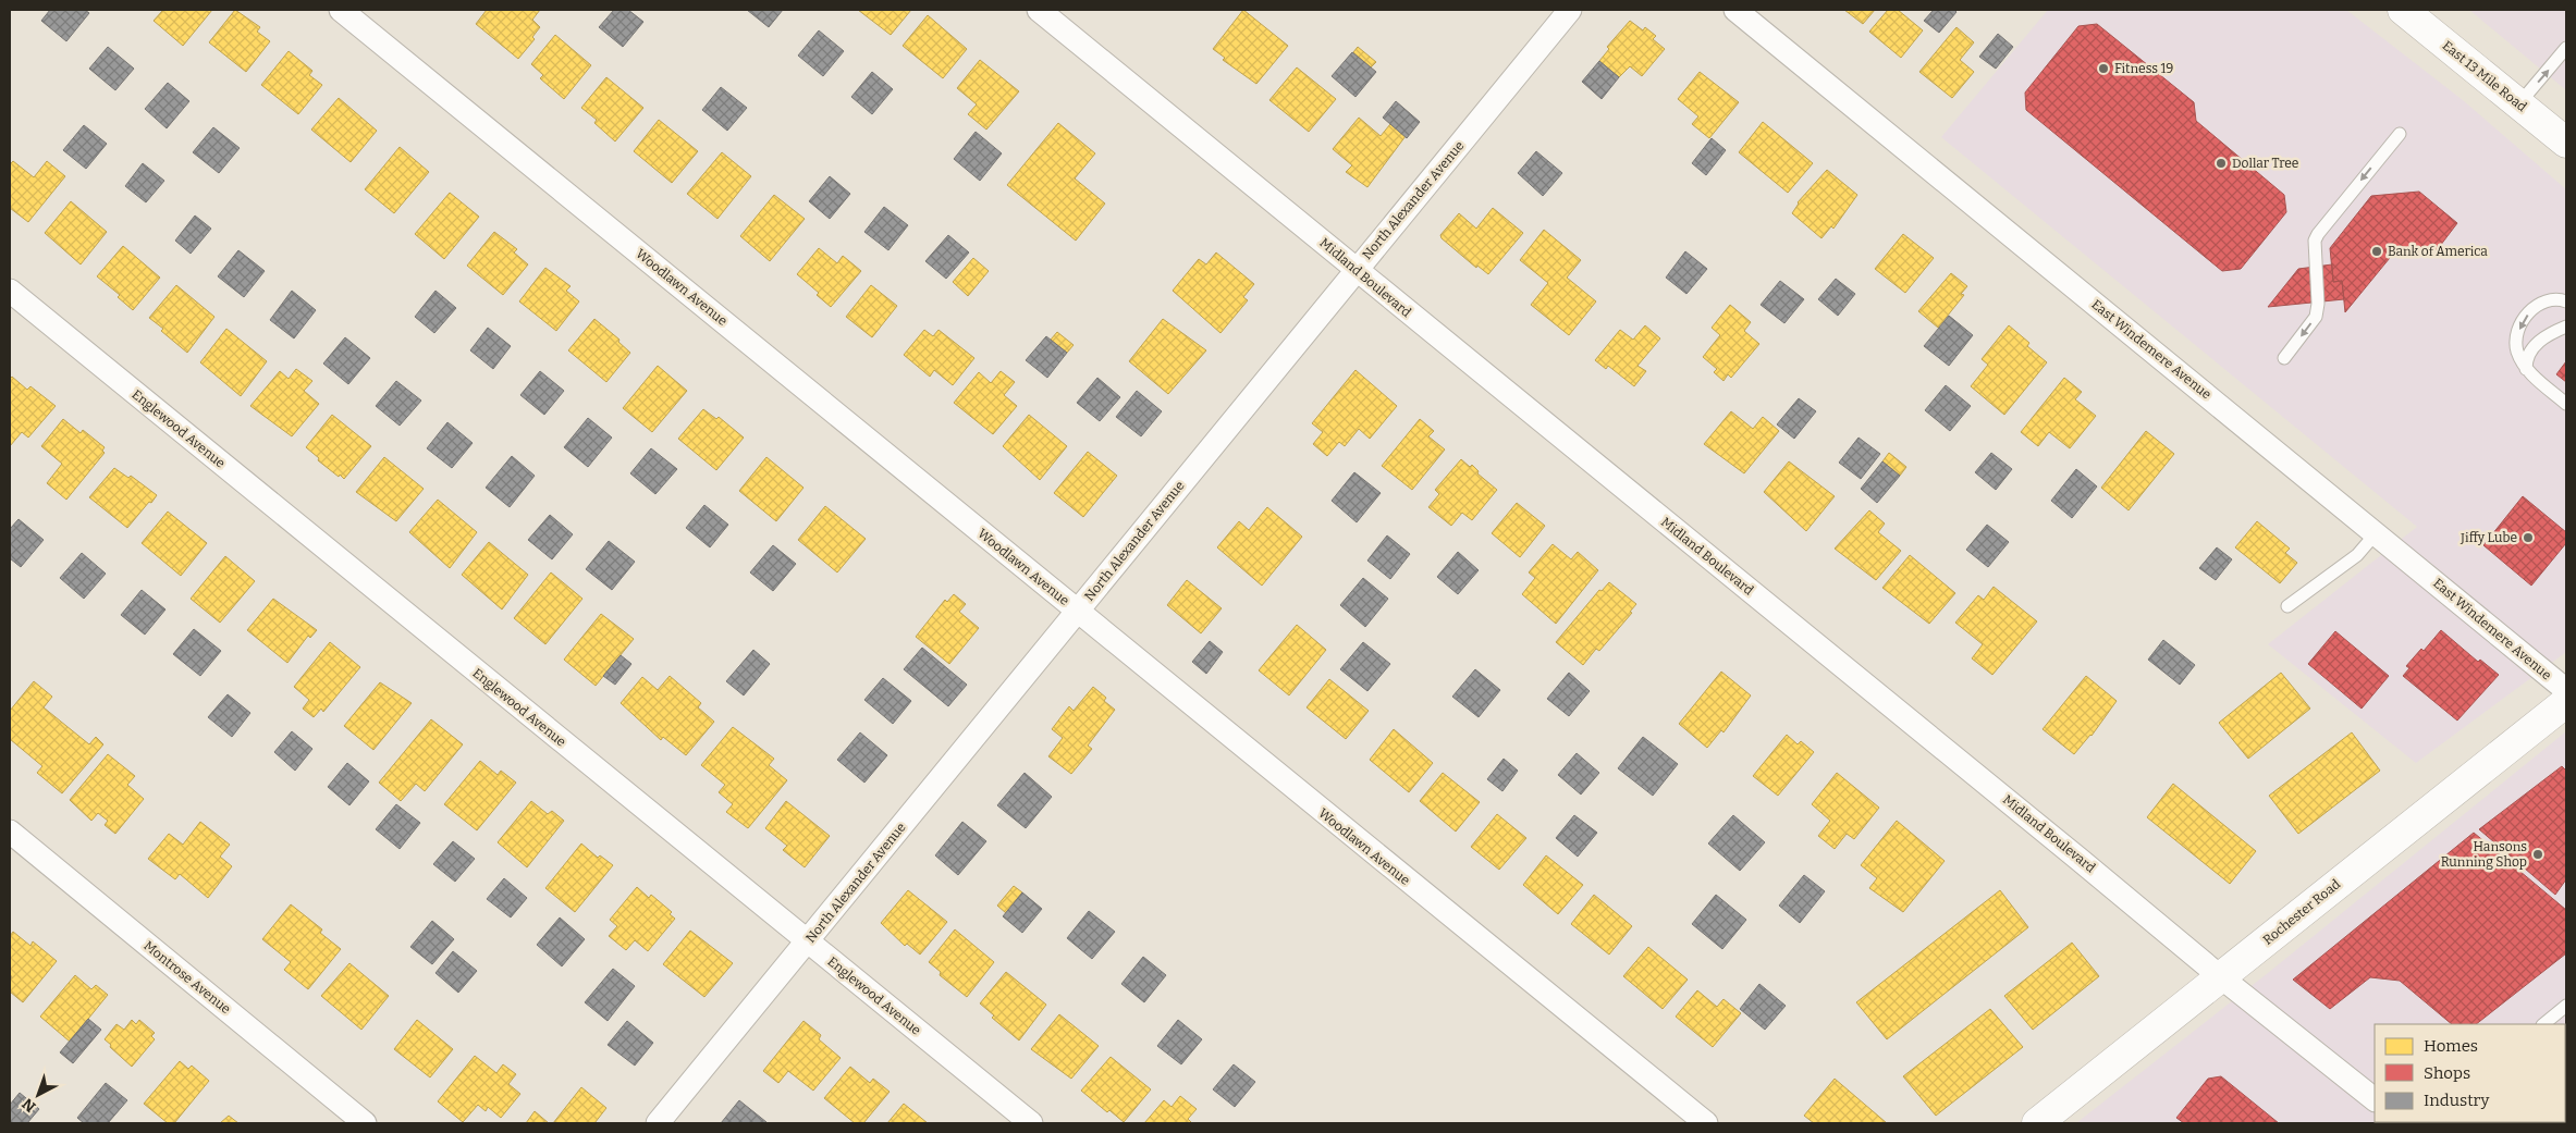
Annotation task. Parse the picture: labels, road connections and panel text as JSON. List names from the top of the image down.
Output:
{
  "streets": {
    "main road": ["East 13 Mile Road", "Rochester Road"],
    "street": [
      "North Alexander Avenue",
      "Midland Boulevard",
      "Woodlawn Avenue",
      "East Windemere Avenue",
      "Englewood Avenue",
      "Montrose Avenue"
    ]
  },
  "crossings": [
    ["North Alexander Avenue", "Midland Boulevard"],
    ["North Alexander Avenue", "Woodlawn Avenue"],
    ["North Alexander Avenue", "Englewood Avenue"],
    ["Midland Boulevard", "Rochester Road"]
  ],
  "places": [
    "Fitness 19",
    "Dollar Tree",
    "Bank of America",
    "Jiffy Lube",
    "Hansons Running Shop"
  ],
  "legend": ["Homes", "Shops", "Industry"],
  "north": "bottom left"
}
